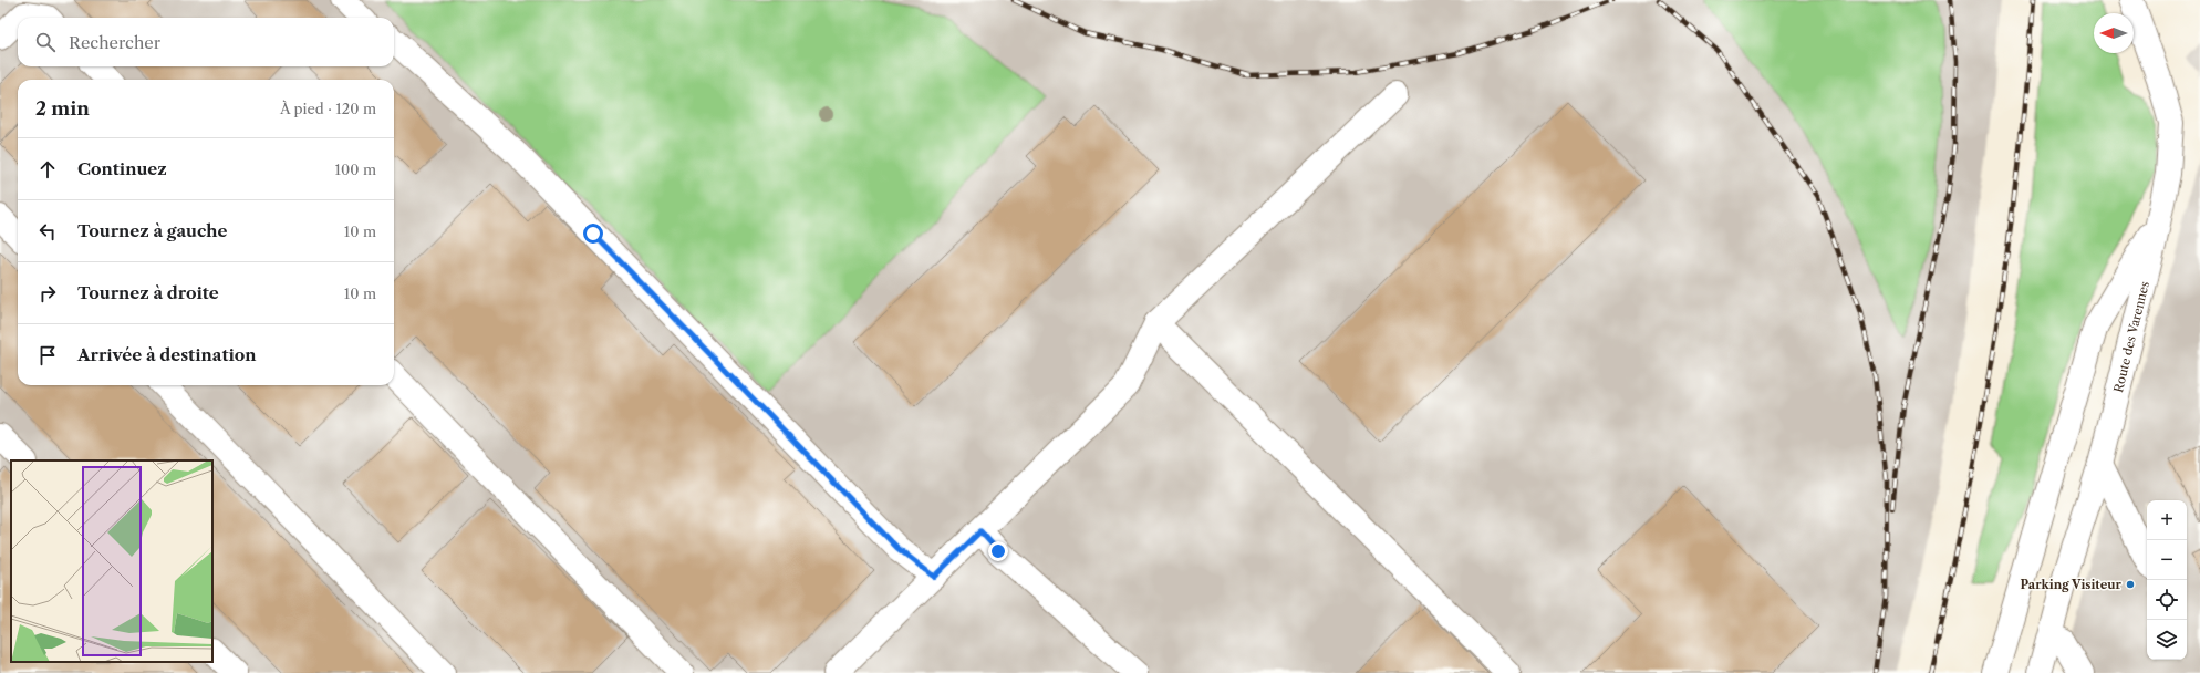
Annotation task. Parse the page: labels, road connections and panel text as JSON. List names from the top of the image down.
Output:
{
  "streets": {
    "street": ["Route des Varennes"]
  },
  "places": ["Parking Visiteur"],
  "north": "left",
  "page": {
    "search": "Rechercher",
    "heading": ["2 min", "À pied · 120 m"],
    "list": [
      ["Continuez", "100 m"],
      ["Tournez à gauche", "10 m"],
      ["Tournez à droite", "10 m"],
      "Arrivée à destination"
    ],
    "map_buttons": ["+", "−"]
  }
}
